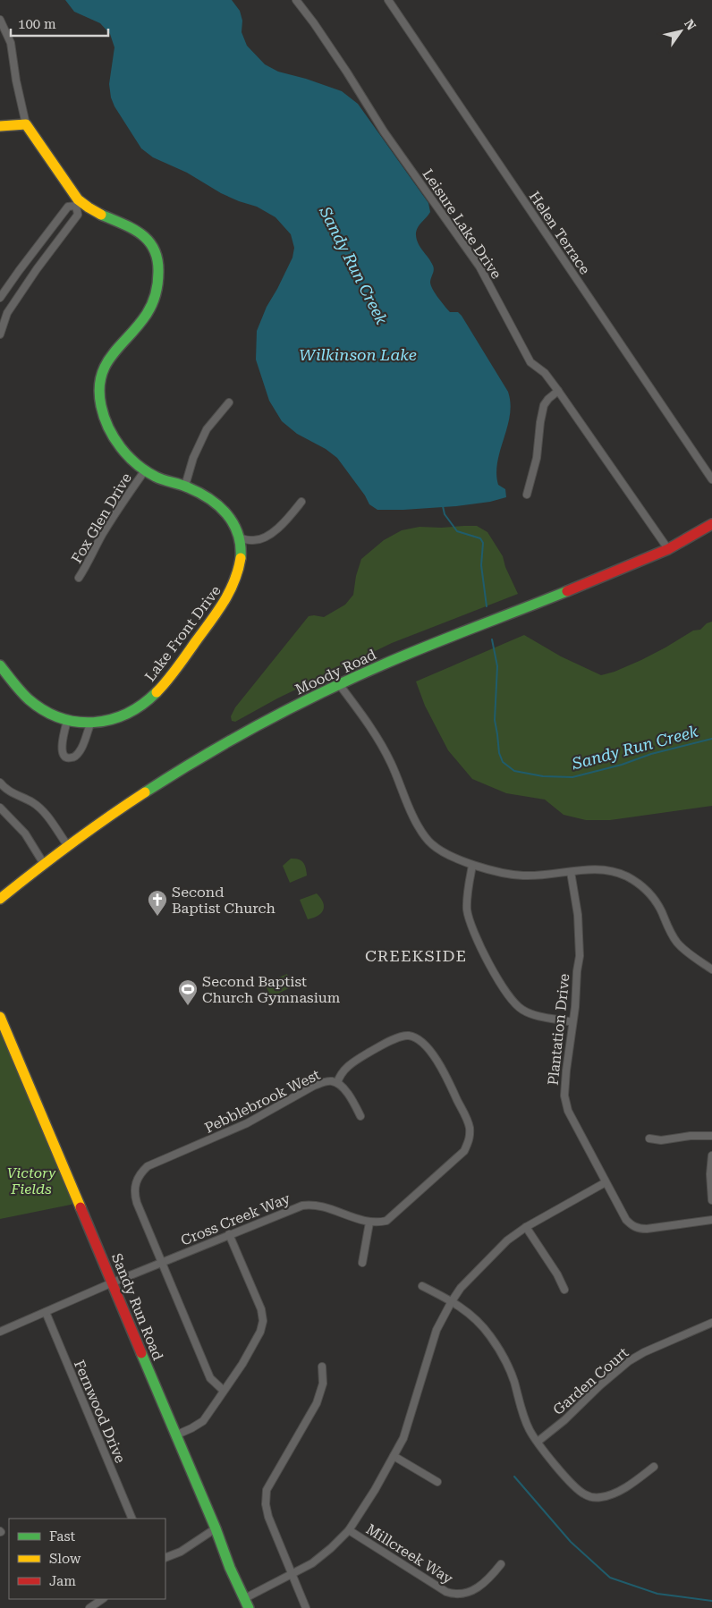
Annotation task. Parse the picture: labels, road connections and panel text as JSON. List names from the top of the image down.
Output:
{
  "streets": {
    "street": [
      "Leisure Lake Drive",
      "Helen Terrace",
      "Fox Glen Drive",
      "Lake Front Drive",
      "Moody Road",
      "Plantation Drive",
      "Pebblebrook West",
      "Cross Creek Way",
      "Sandy Run Road",
      "Garden Court",
      "Fernwood Drive",
      "Millcreek Way"
    ]
  },
  "crossings": [
    ["Leisure Lake Drive", "Moody Road"],
    ["Fox Glen Drive", "Lake Front Drive"],
    ["Pebblebrook West", "Cross Creek Way"],
    ["Cross Creek Way", "Sandy Run Road"],
    ["Cross Creek Way", "Fernwood Drive"]
  ],
  "districts": ["CREEKSIDE"],
  "water": ["Sandy Run Creek", "Wilkinson Lake"],
  "parks": ["Victory Fields"],
  "places": {
    "church": ["Second Baptist Church"],
    "sports": ["Second Baptist Church Gymnasium"]
  },
  "legend": ["Fast", "Slow", "Jam"],
  "scale_bar": "100 m",
  "north": "top right"
}
